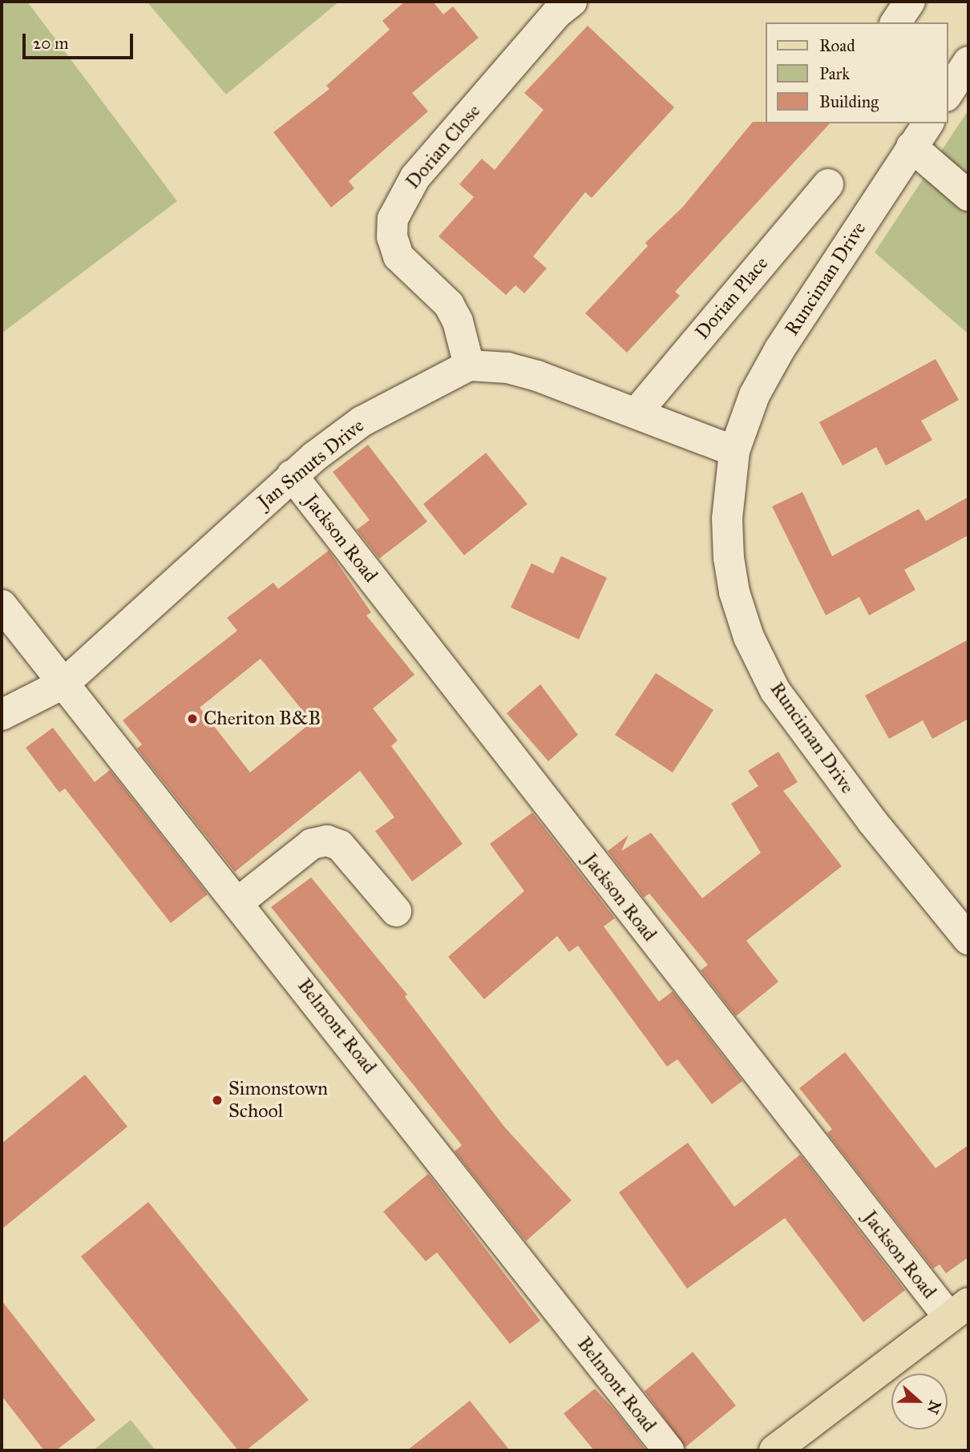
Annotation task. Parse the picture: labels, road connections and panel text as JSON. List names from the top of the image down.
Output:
{
  "streets": {
    "street": [
      "Dorian Close",
      "Runciman Drive",
      "Dorian Place",
      "Jan Smuts Drive",
      "Jackson Road",
      "Belmont Road"
    ]
  },
  "crossings": [
    ["Dorian Close", "Jan Smuts Drive"],
    ["Jan Smuts Drive", "Jackson Road"],
    ["Jan Smuts Drive", "Belmont Road"]
  ],
  "places": ["Cheriton B&B", "Simonstown School"],
  "legend": ["Road", "Park", "Building"],
  "scale_bar": "20 m",
  "north": "right"
}
